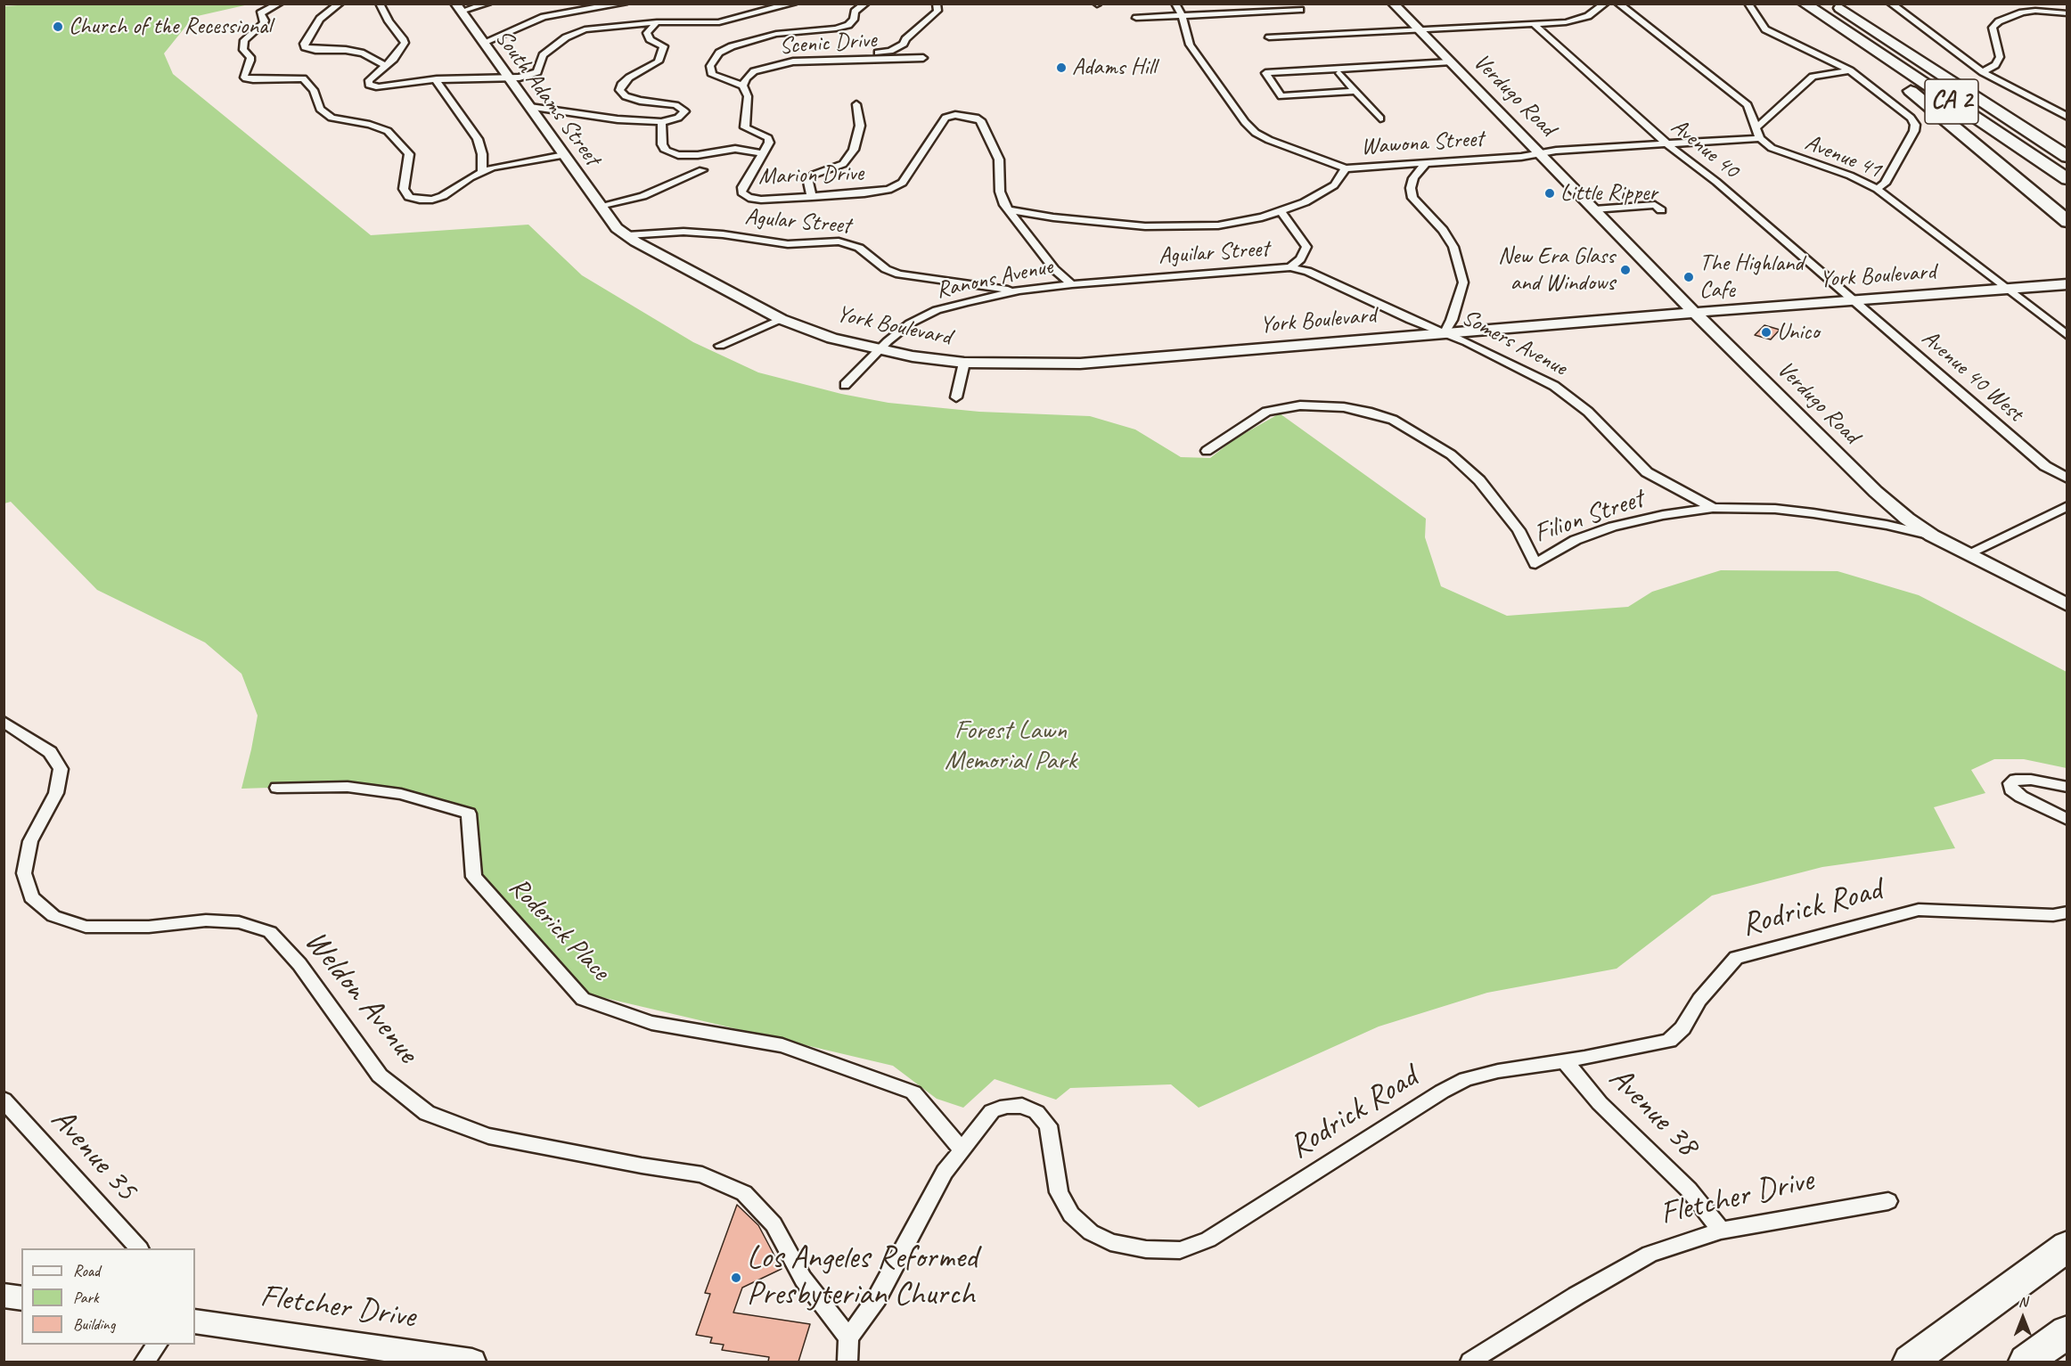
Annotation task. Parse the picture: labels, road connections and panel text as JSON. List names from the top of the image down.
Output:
{
  "streets": {
    "highway": ["CA 2"],
    "street": [
      "Scenic Drive",
      "Verdugo Road",
      "South Adams Street",
      "Wawona Street",
      "Avenue 40",
      "Avenue 41",
      "Marion Drive",
      "Agular Street",
      "Aguilar Street",
      "York Boulevard",
      "Ranons Avenue",
      "Somers Avenue",
      "Avenue 40 West",
      "Filion Street",
      "Rodrick Road",
      "Roderick Place",
      "Weldon Avenue",
      "Avenue 38",
      "Avenue 35",
      "Fletcher Drive"
    ]
  },
  "crossings": [
    ["Scenic Drive", "Marion Drive"],
    ["Verdugo Road", "Wawona Street"],
    ["Verdugo Road", "York Boulevard"],
    ["Verdugo Road", "Filion Street"],
    ["South Adams Street", "York Boulevard"],
    ["Wawona Street", "Avenue 40"],
    ["Wawona Street", "Avenue 41"],
    ["Wawona Street", "Aguilar Street"],
    ["Wawona Street", "Ranons Avenue"],
    ["Wawona Street", "Somers Avenue"],
    ["Avenue 40", "York Boulevard"],
    ["Avenue 40", "Avenue 40 West"],
    ["Avenue 41", "York Boulevard"],
    ["Marion Drive", "Ranons Avenue"],
    ["Agular Street", "York Boulevard"],
    ["Agular Street", "Ranons Avenue"],
    ["Aguilar Street", "Ranons Avenue"],
    ["York Boulevard", "Ranons Avenue"],
    ["York Boulevard", "Somers Avenue"],
    ["York Boulevard", "Avenue 40 West"],
    ["Somers Avenue", "Filion Street"],
    ["Rodrick Road", "Roderick Place"],
    ["Rodrick Road", "Weldon Avenue"],
    ["Rodrick Road", "Avenue 38"],
    ["Avenue 38", "Fletcher Drive"]
  ],
  "parks": ["Forest Lawn Memorial Park"],
  "places": [
    "Church of the Recessional",
    "Adams Hill",
    "Little Ripper",
    "New Era Glass and Windows",
    "The Highland Cafe",
    "Unico",
    "Los Angeles Reformed Presbyterian Church"
  ],
  "legend": ["Road", "Park", "Building"],
  "north": "top"
}
